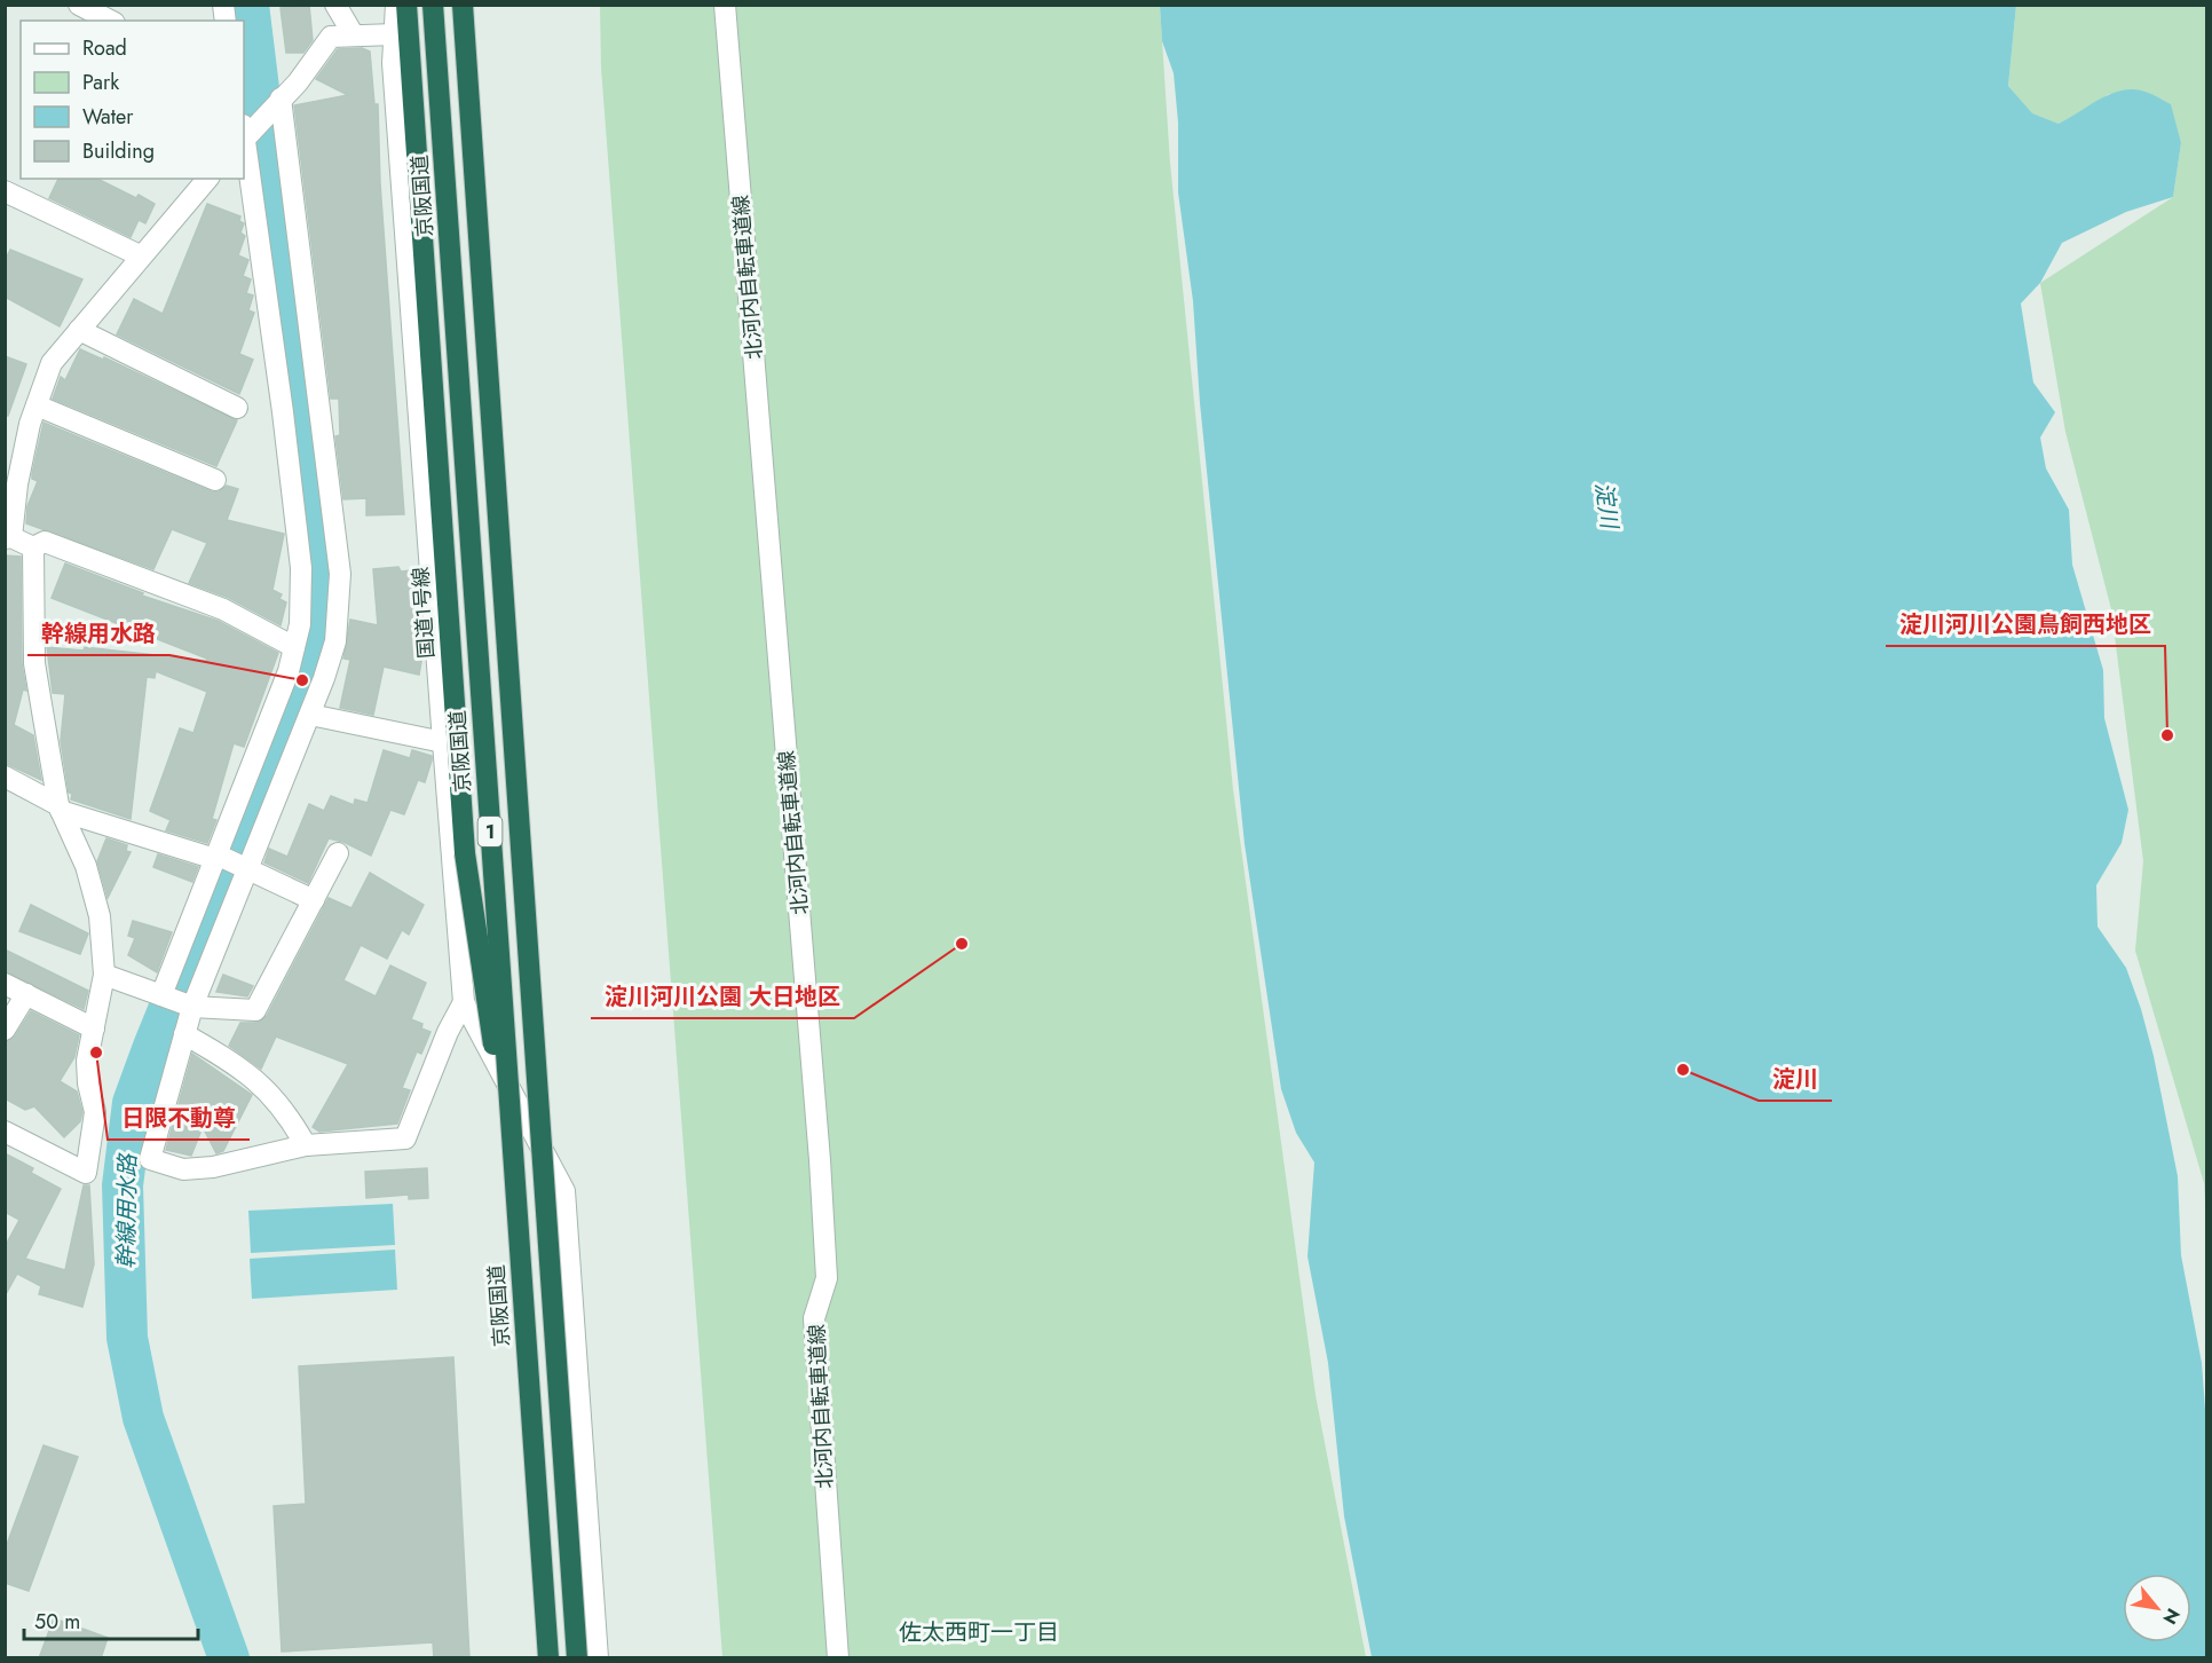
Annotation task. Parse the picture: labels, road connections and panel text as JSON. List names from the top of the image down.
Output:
{
  "streets": {
    "highway": ["京阪国道", "国道1号線", "1"],
    "street": ["北河内自転車道線"]
  },
  "crossings": [
    ["京阪国道", "国道1号線"]
  ],
  "districts": ["佐太西町一丁目"],
  "water": ["淀川", "幹線用水路"],
  "places": [
    "幹線用水路",
    "淀川河川公園鳥飼西地区",
    "淀川河川公園 大日地区",
    "日限不動尊",
    "淀川"
  ],
  "legend": [
    "Road",
    "Park",
    "Water",
    "Building"
  ],
  "scale_bar": "50 m",
  "north": "bottom right"
}
